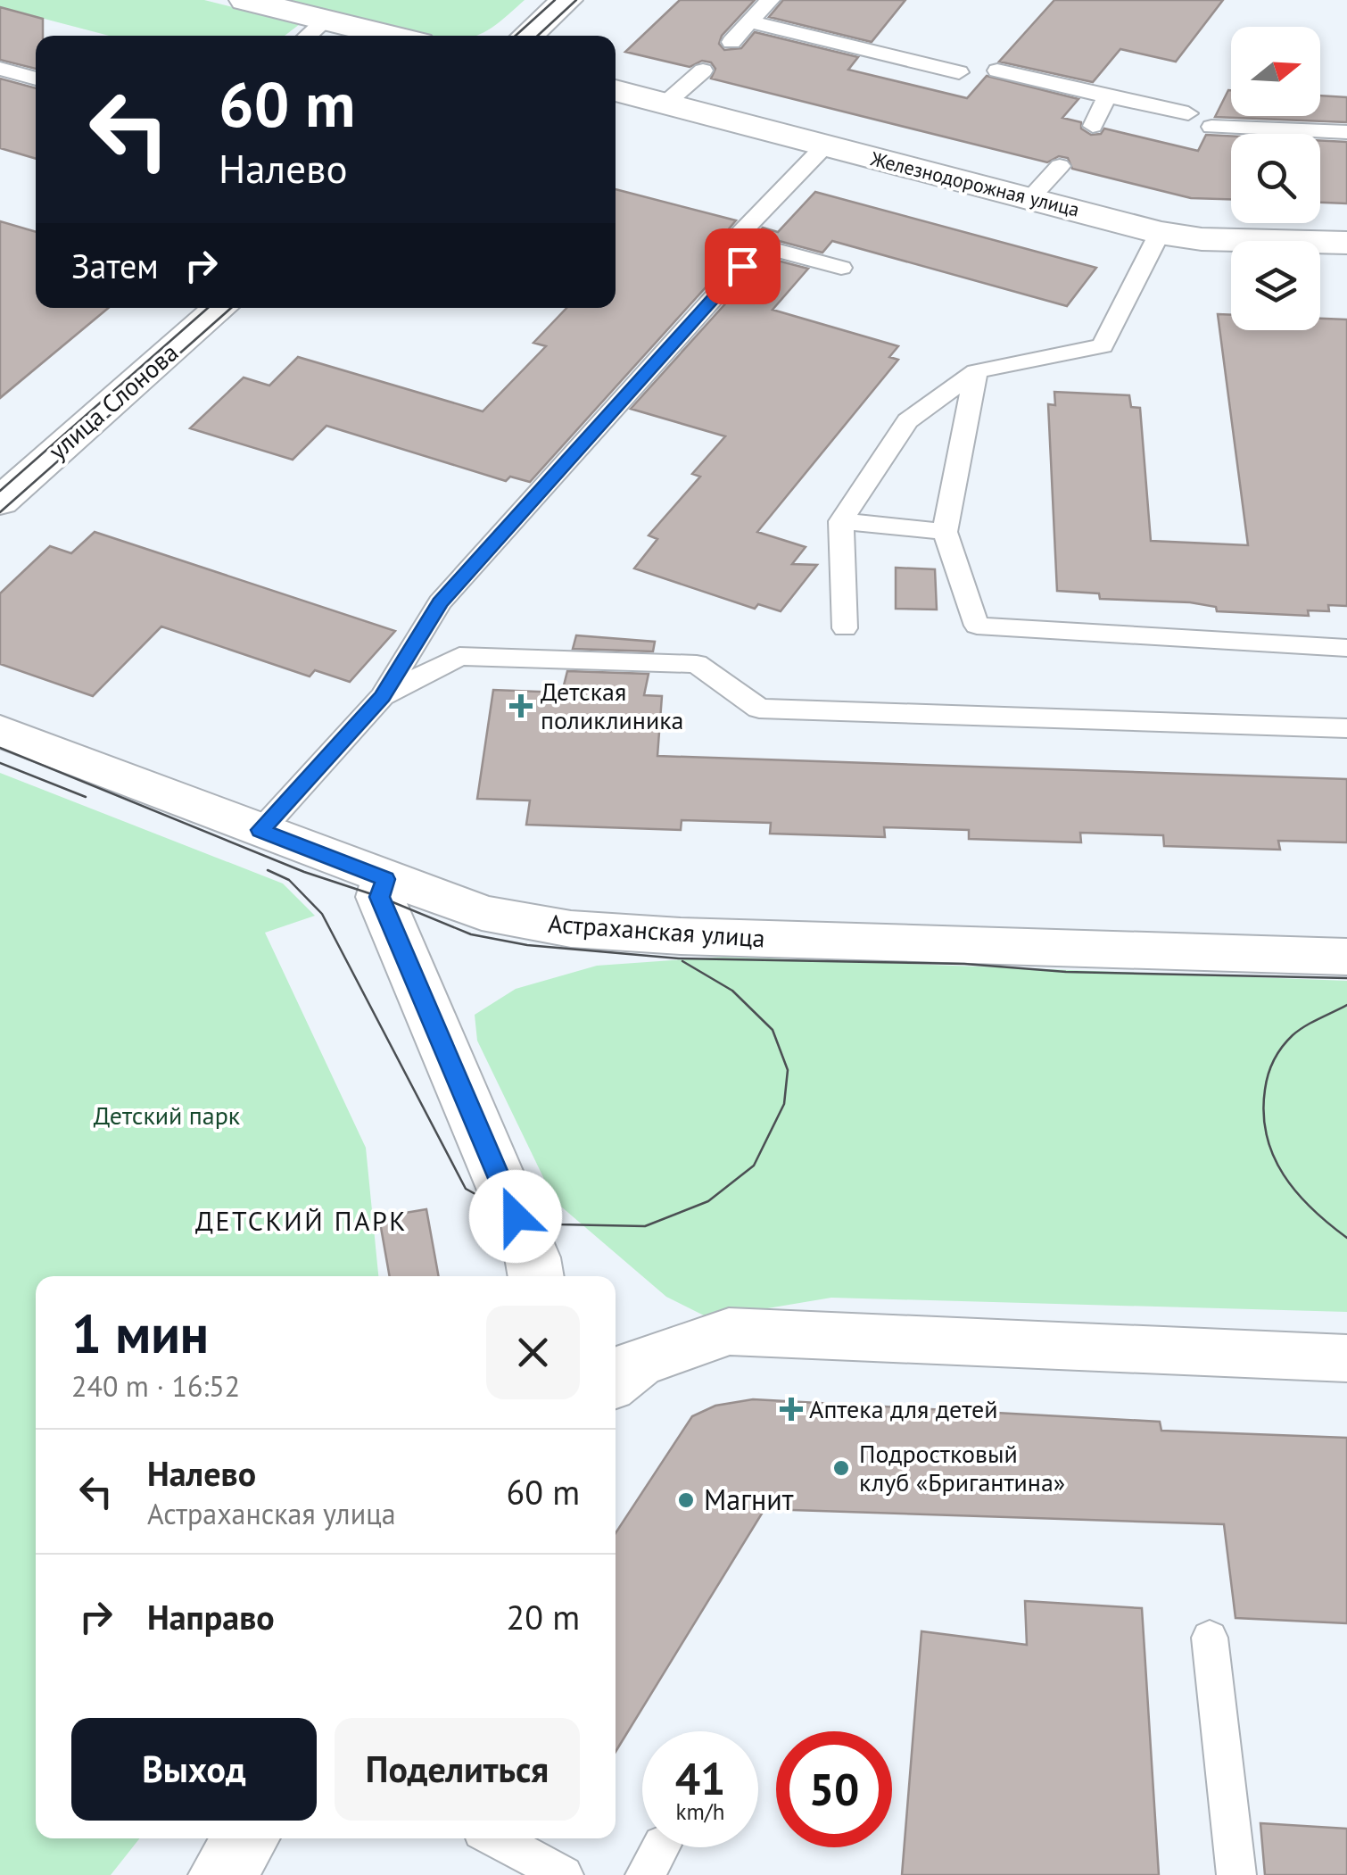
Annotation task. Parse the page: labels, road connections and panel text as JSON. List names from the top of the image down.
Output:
{
  "streets": {
    "main road": ["Железнодорожная улица", "улица Слонова", "Астраханская улица"]
  },
  "districts": ["ДЕТСКИЙ ПАРК"],
  "parks": ["Детский парк"],
  "places": {
    "health": ["Детская поликлиника", "Аптека для детей"],
    "other": ["Подростковый клуб «Бригантина»", "Магнит"]
  },
  "north": "right",
  "page": {
    "turn": ["60 m", "Налево"],
    "then": "Затем",
    "heading": ["1 мин", "240 m · 16:52"],
    "list": [
      {
        "name": "Налево",
        "note": "Астраханская улица",
        "value": "60 m"
      },
      {
        "name": "Направо",
        "value": "20 m"
      }
    ],
    "buttons": ["Выход", "Поделиться"],
    "speed": "41 km/h",
    "limit": "50"
  }
}
